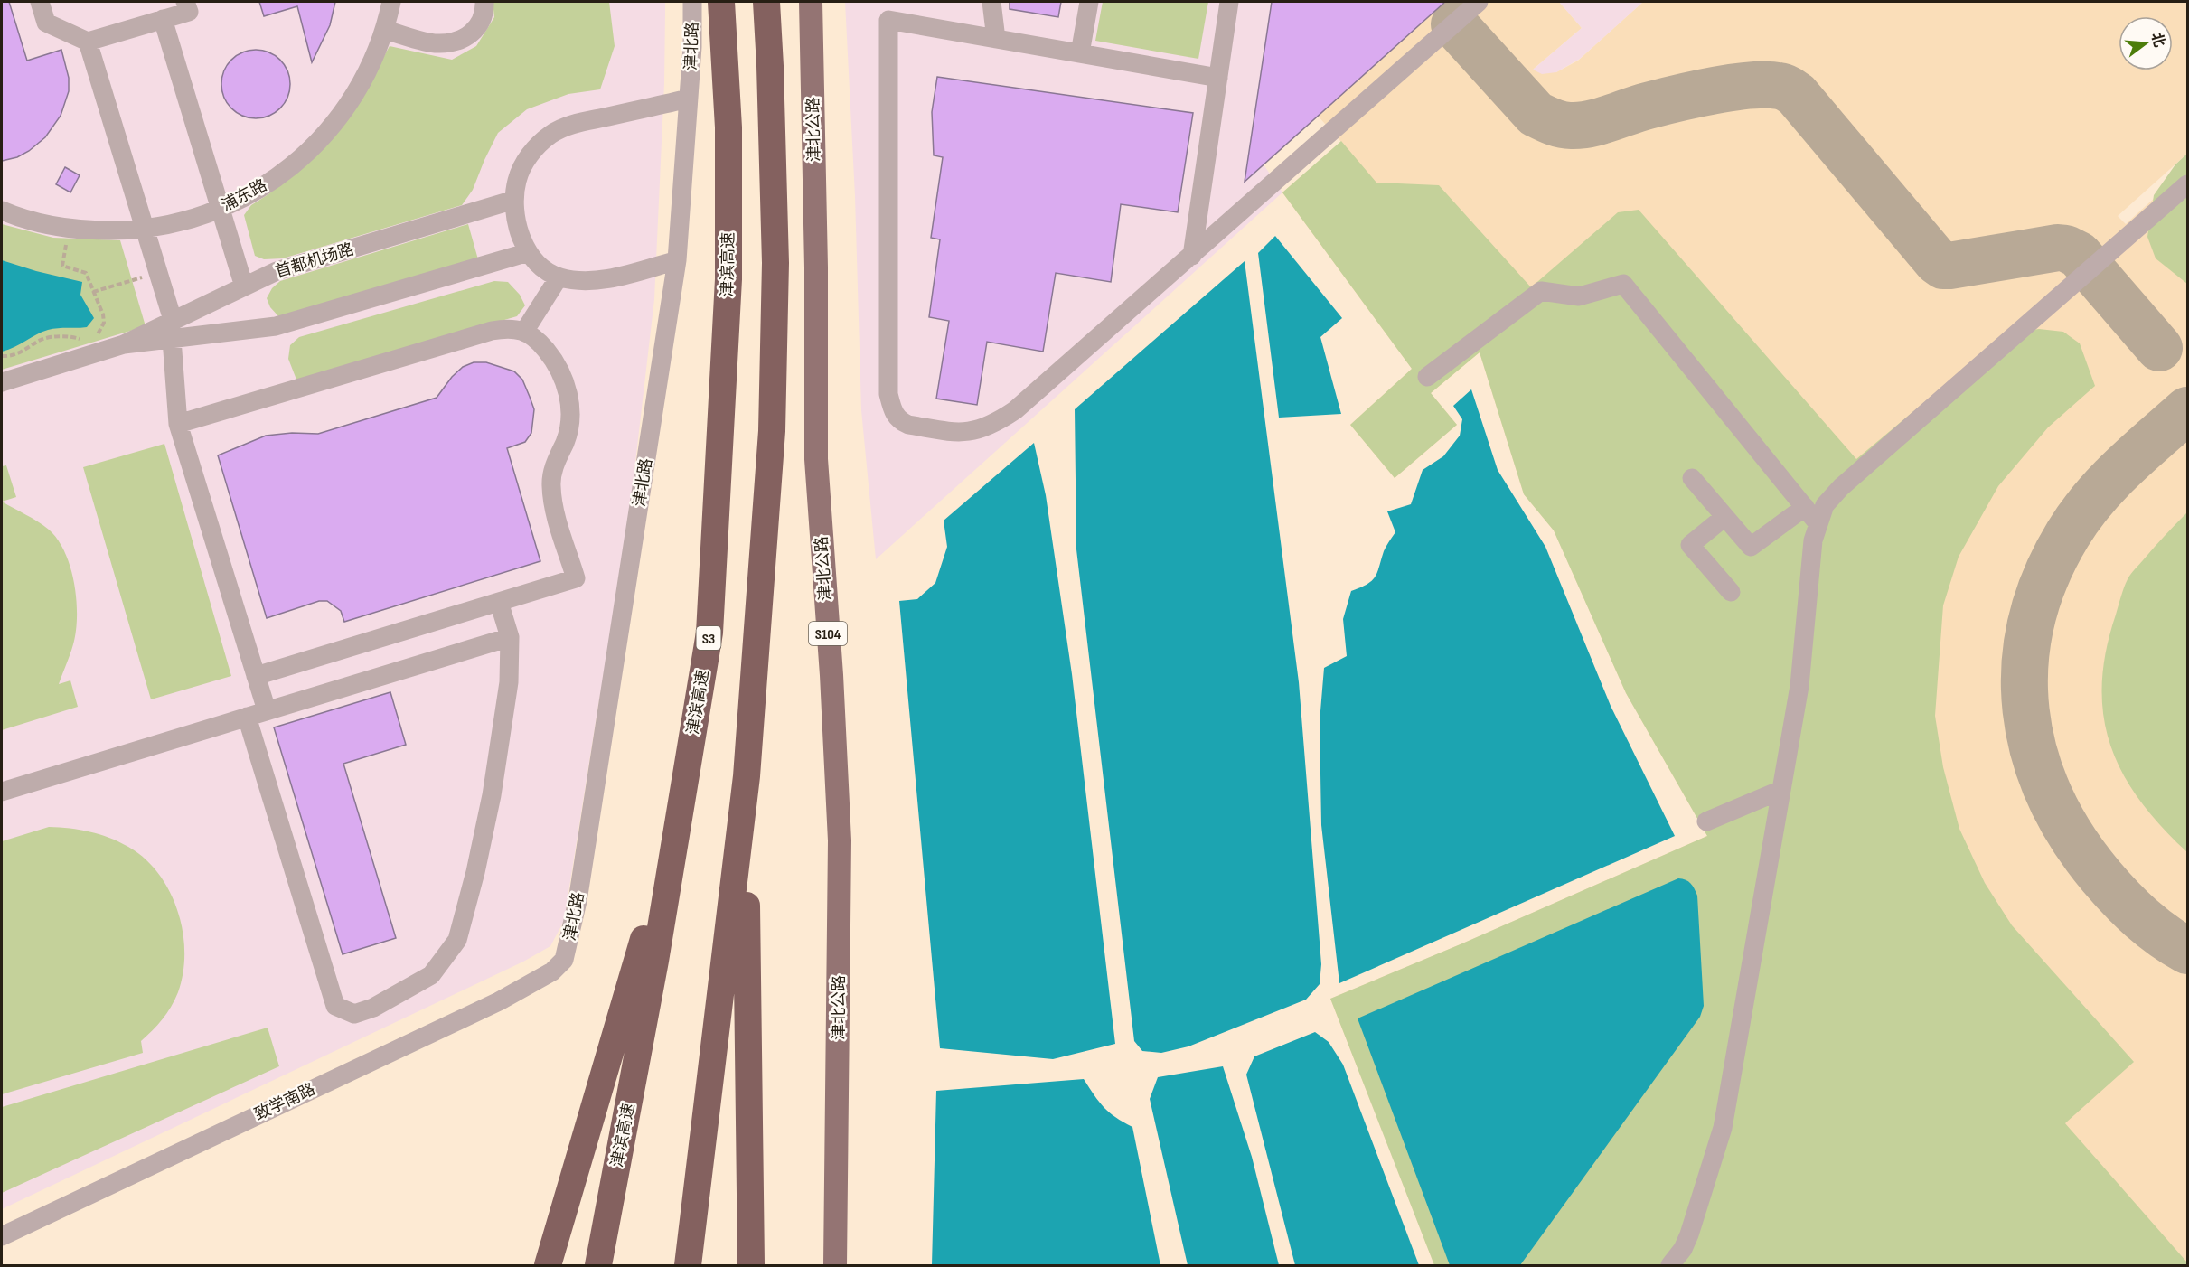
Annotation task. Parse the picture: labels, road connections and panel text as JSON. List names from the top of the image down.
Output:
{
  "streets": {
    "highway": ["津滨高速", "S3"],
    "main road": ["津北公路", "S104"],
    "street": [
      "津北路",
      "浦东路",
      "首都机场路",
      "致学南路"
    ]
  },
  "crossings": [
    ["津北路", "致学南路"]
  ],
  "north": "right"
}
